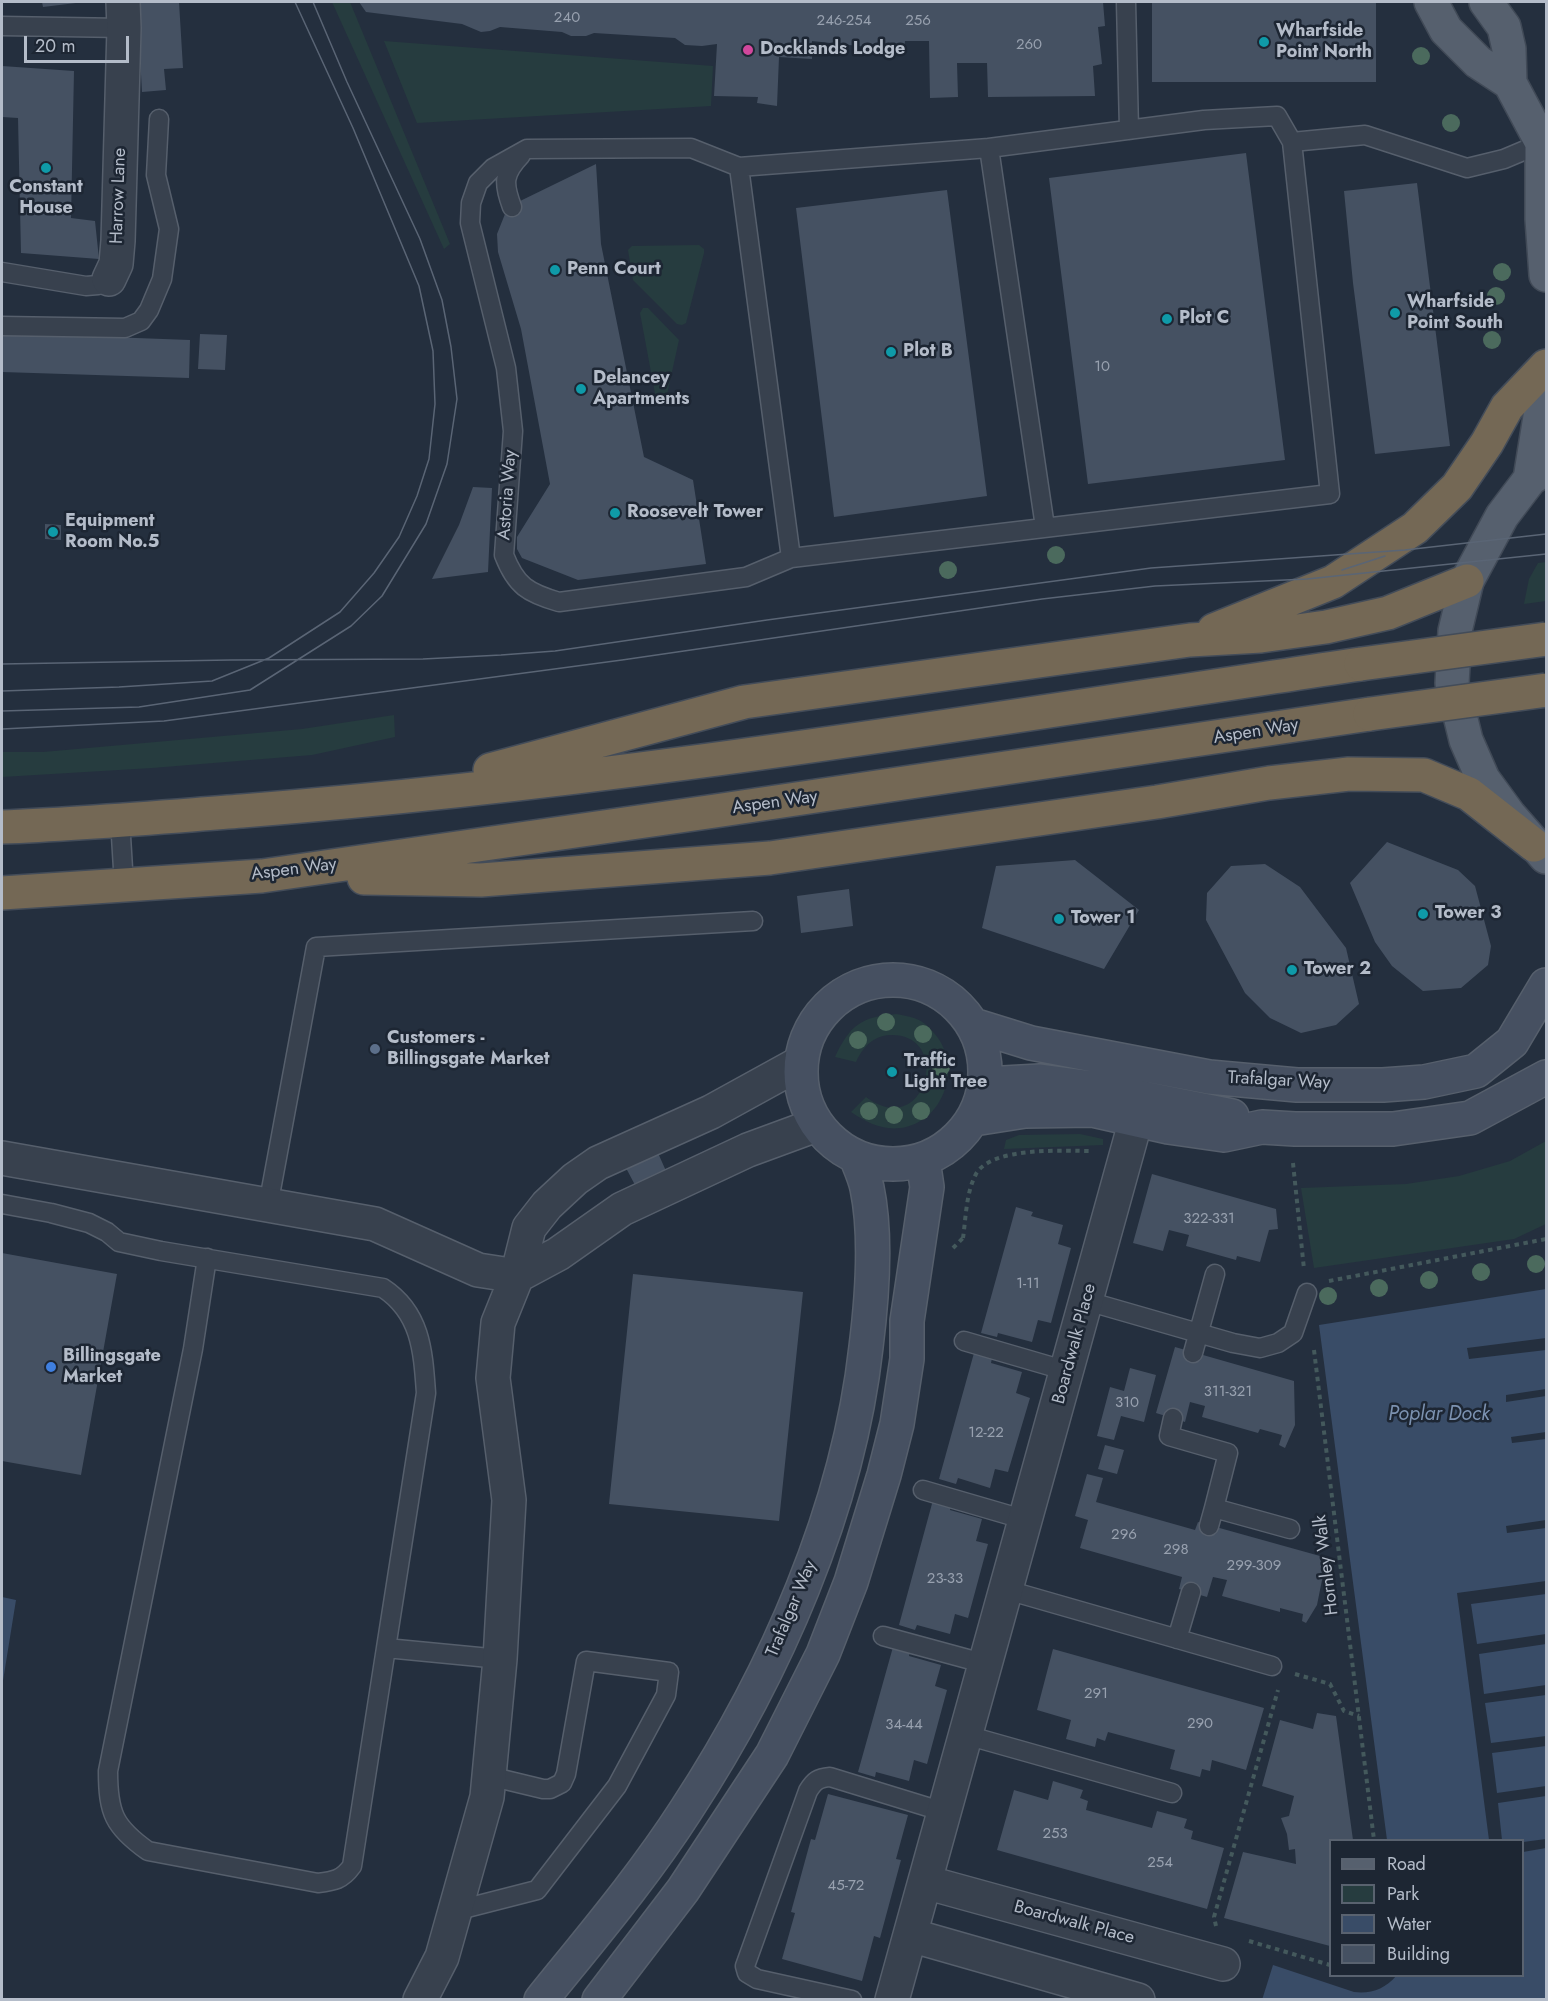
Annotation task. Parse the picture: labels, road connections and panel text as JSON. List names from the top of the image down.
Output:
{
  "streets": {
    "highway": ["Aspen Way"],
    "street": ["Harrow Lane", "Trafalgar Way", "Boardwalk Place"],
    "lane": ["Astoria Way"],
    "path": ["Hornley Walk"]
  },
  "water": ["Poplar Dock"],
  "places": [
    "Wharfside Point North",
    "Docklands Lodge",
    "Constant House",
    "Penn Court",
    "Wharfside Point South",
    "Plot C",
    "Plot B",
    "Delancey Apartments",
    "Roosevelt Tower",
    "Equipment Room No.5",
    "Tower 3",
    "Tower 1",
    "Tower 2",
    "Customers - Billingsgate Market",
    "Traffic Light Tree",
    "Billingsgate Market"
  ],
  "house_numbers": [
    "240",
    "246-254",
    "256",
    "260",
    "10",
    "322-331",
    "1-11",
    "311-321",
    "310",
    "12-22",
    "296",
    "298",
    "299-309",
    "23-33",
    "291",
    "290",
    "34-44",
    "253",
    "254",
    "45-72"
  ],
  "legend": [
    "Road",
    "Park",
    "Water",
    "Building"
  ],
  "scale_bar": "20 m"
}
